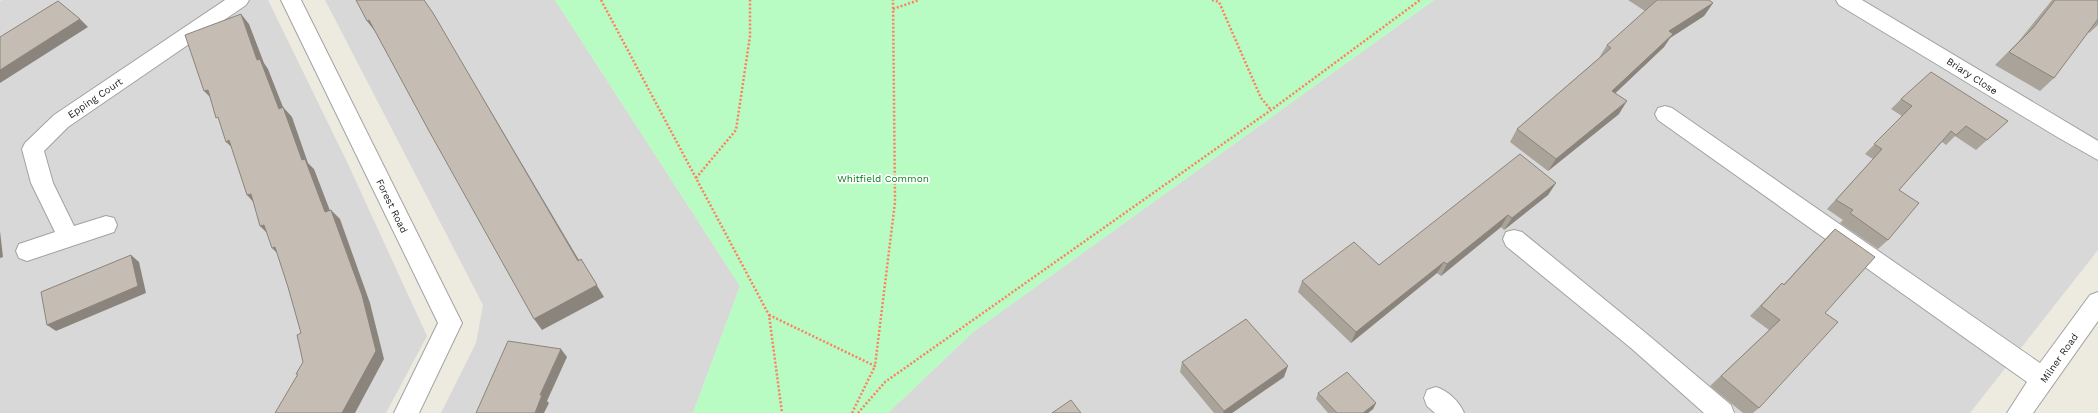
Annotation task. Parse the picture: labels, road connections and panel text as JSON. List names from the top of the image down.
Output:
{
  "streets": {
    "street": [
      "Briary Close",
      "Epping Court",
      "Forest Road",
      "Milner Road"
    ]
  },
  "parks": ["Whitfield Common"]
}
